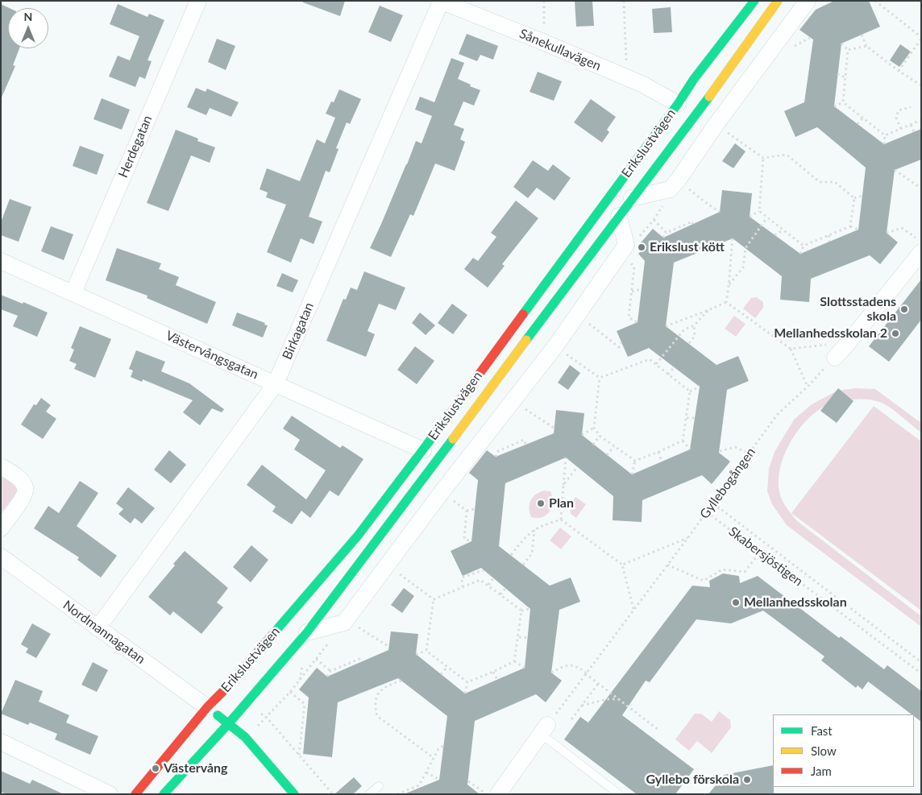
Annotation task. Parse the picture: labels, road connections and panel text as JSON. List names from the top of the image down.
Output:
{
  "streets": {
    "street": [
      "Sånekullavägen",
      "Erikslustvägen",
      "Herdegatan",
      "Birkagatan",
      "Västervångsgatan",
      "Nordmannagatan"
    ],
    "path": ["Gyllebogången", "Skabersjöstigen"]
  },
  "crossings": [
    ["Sånekullavägen", "Erikslustvägen"],
    ["Sånekullavägen", "Birkagatan"],
    ["Erikslustvägen", "Västervångsgatan"],
    ["Erikslustvägen", "Nordmannagatan"],
    ["Herdegatan", "Västervångsgatan"],
    ["Birkagatan", "Västervångsgatan"],
    ["Birkagatan", "Nordmannagatan"],
    ["Gyllebogången", "Skabersjöstigen"]
  ],
  "places": [
    "Erikslust kött",
    "Slottsstadens skola",
    "Mellanhedsskolan 2",
    "Plan",
    "Mellanhedsskolan",
    "Västervång",
    "Gyllebo förskola"
  ],
  "legend": ["Fast", "Slow", "Jam"],
  "north": "top"
}
